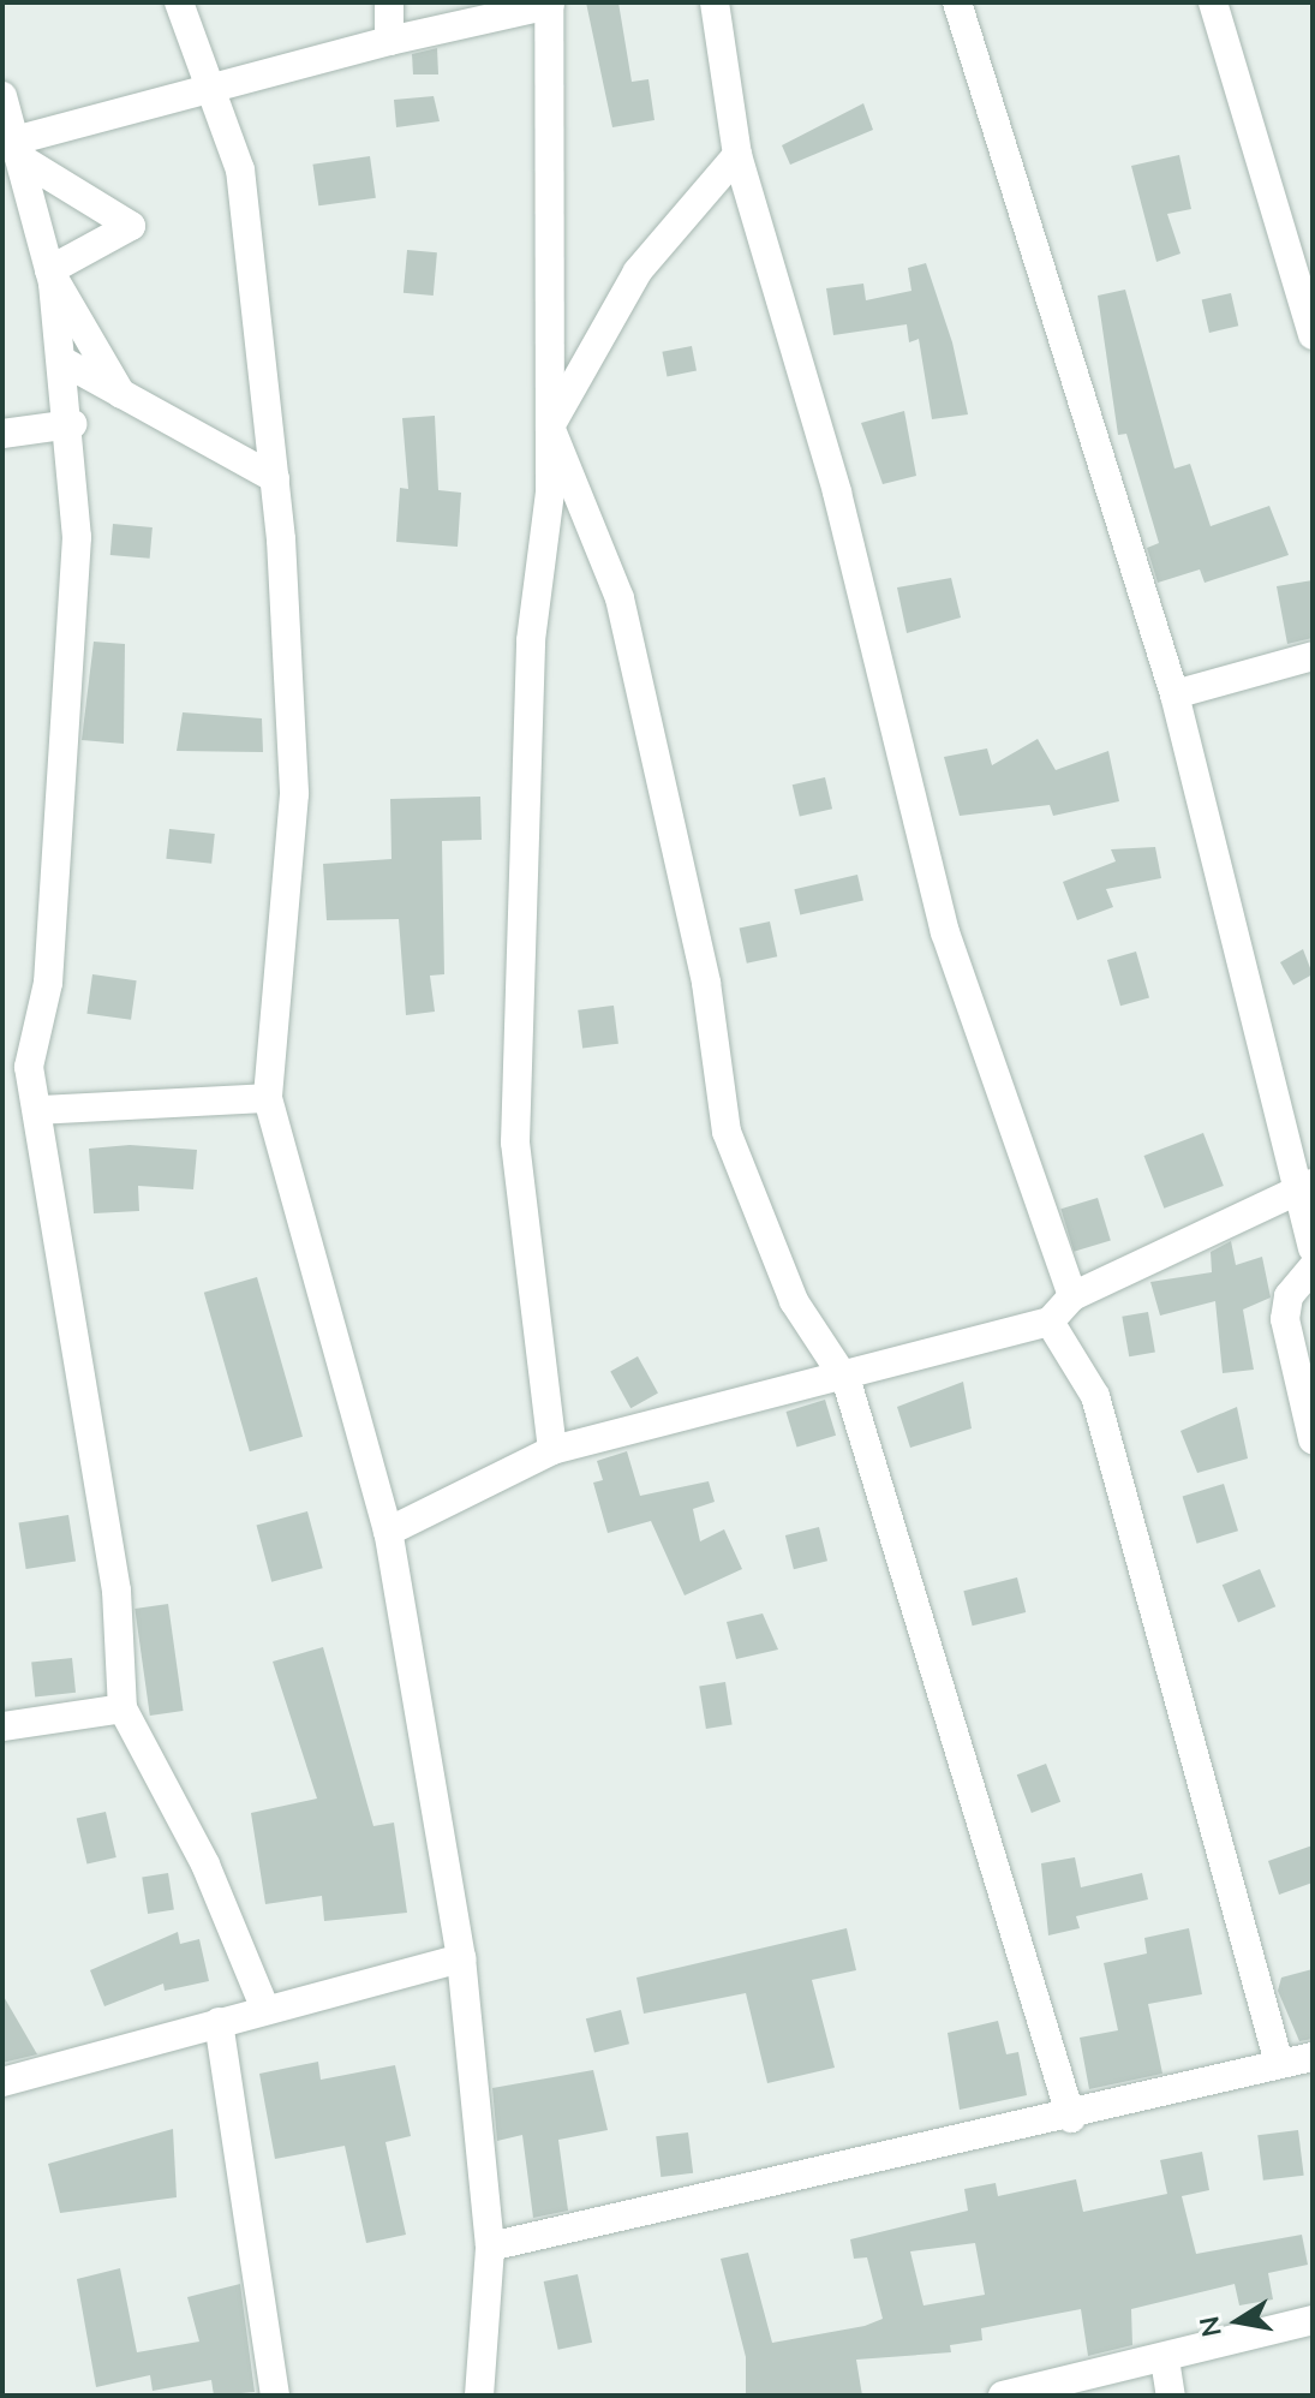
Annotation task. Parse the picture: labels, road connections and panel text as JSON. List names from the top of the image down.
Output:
{
  "north": "left"
}
